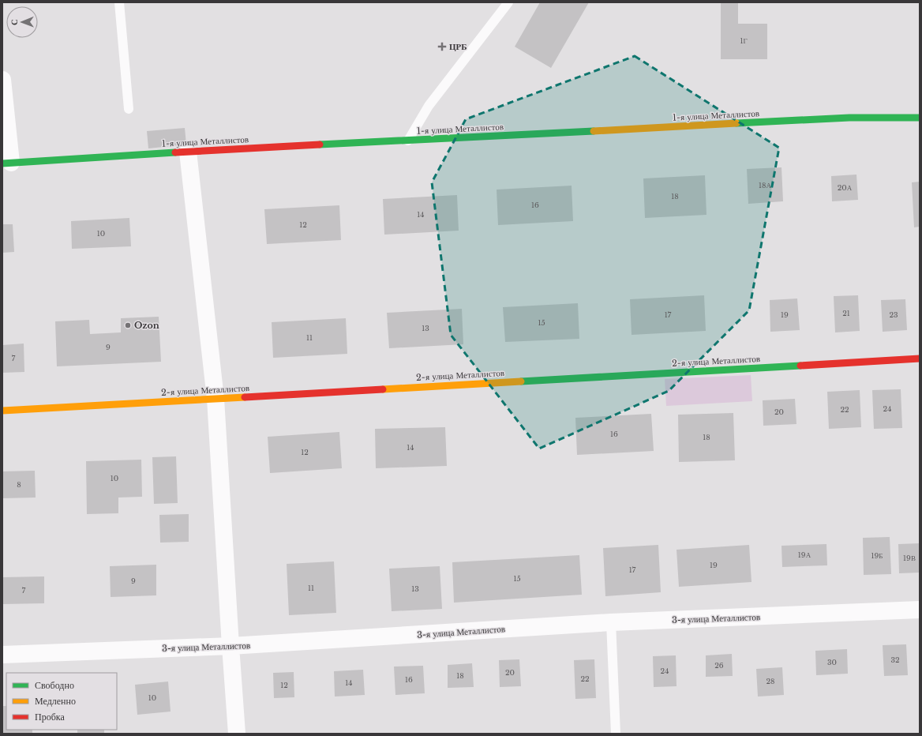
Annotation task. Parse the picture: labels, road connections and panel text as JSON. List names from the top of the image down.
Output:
{
  "streets": {
    "street": ["1-я улица Металлистов", "2-я улица Металлистов", "3-я улица Металлистов"]
  },
  "places": {
    "health": ["ЦРБ"],
    "other": ["Ozon"]
  },
  "house_numbers": [
    "1Г",
    "18А",
    "20А",
    "18",
    "16",
    "14",
    "12",
    "10",
    "21",
    "17",
    "19",
    "23",
    "15",
    "13",
    "11",
    "9",
    "7",
    "24",
    "22",
    "20",
    "16",
    "18",
    "14",
    "12",
    "10",
    "8",
    "19А",
    "19Б",
    "19В",
    "19",
    "17",
    "15",
    "9",
    "11",
    "13",
    "7",
    "32",
    "30",
    "26",
    "24",
    "20",
    "18",
    "22",
    "16",
    "28",
    "14",
    "12",
    "10"
  ],
  "legend": ["Свободно", "Медленно", "Пробка"],
  "north": "left"
}
